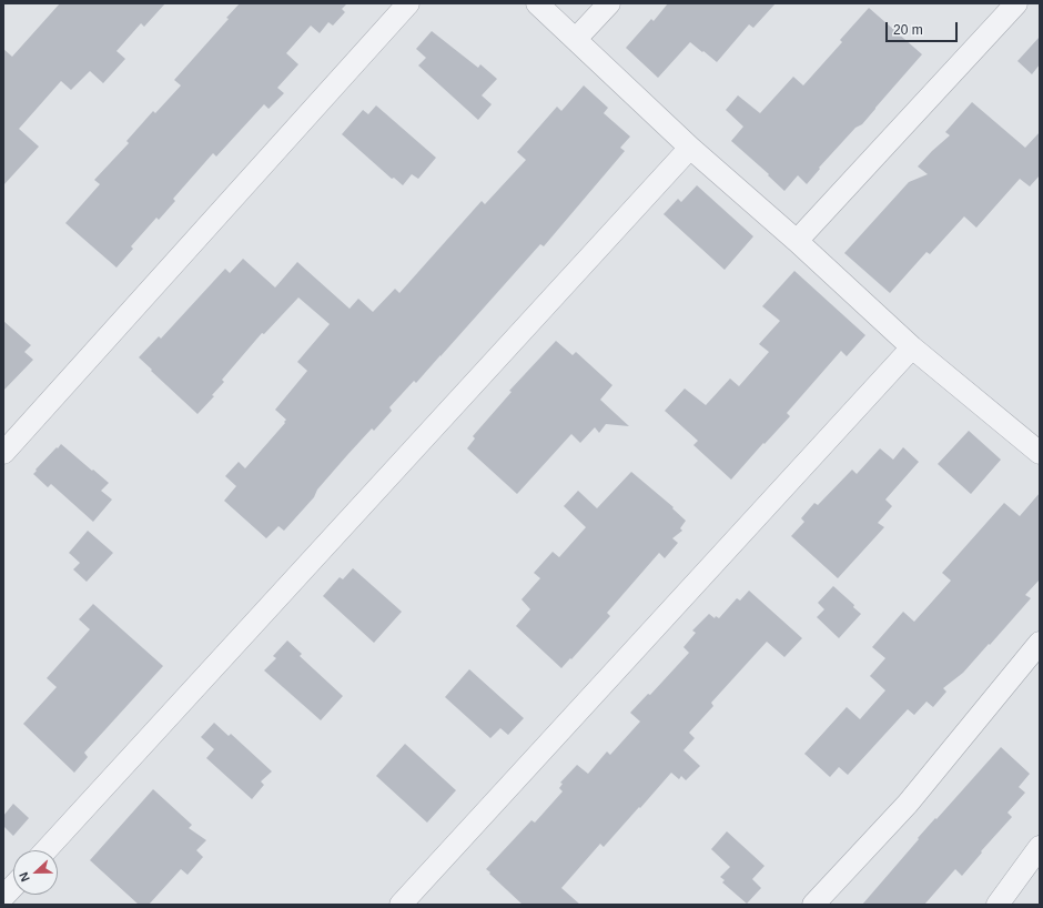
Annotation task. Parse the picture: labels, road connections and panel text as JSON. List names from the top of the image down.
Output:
{
  "scale_bar": "20 m",
  "north": "left"
}
